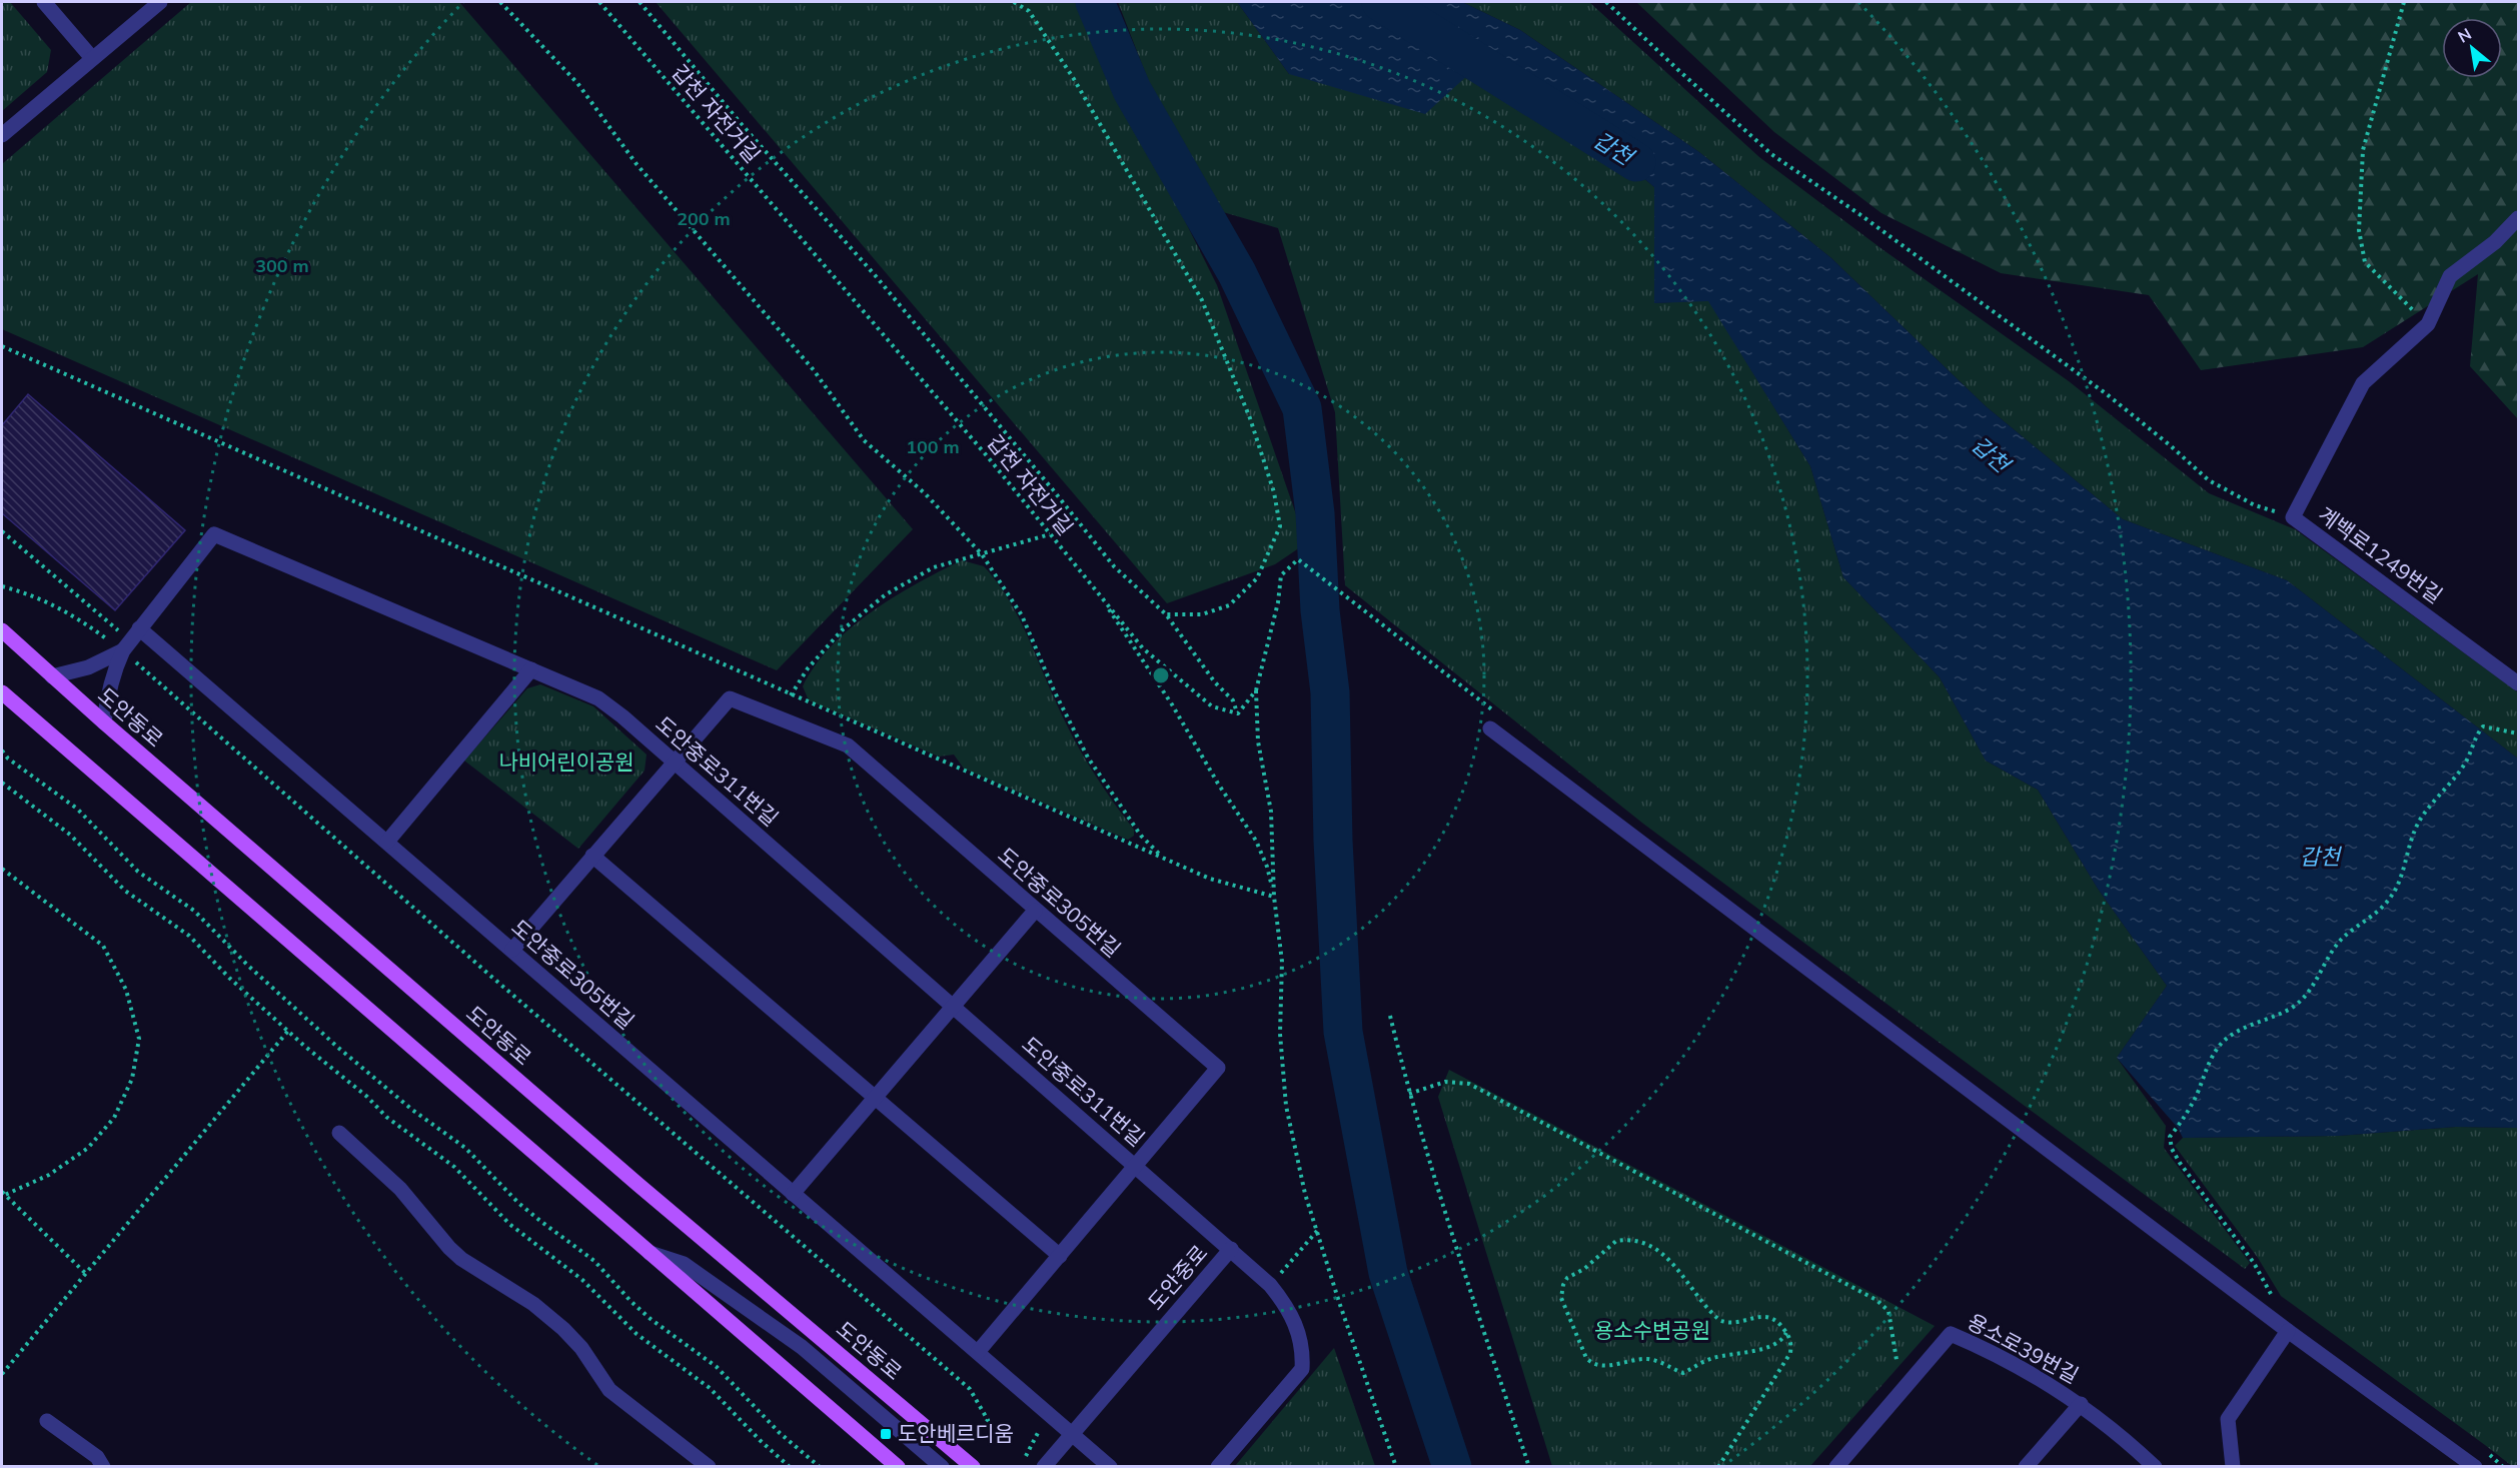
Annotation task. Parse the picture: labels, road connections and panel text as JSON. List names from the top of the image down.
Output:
{
  "streets": {
    "main road": ["도안동로"],
    "street": [
      "계백로1249번길",
      "도안중로311번길",
      "도안중로305번길",
      "도안중로",
      "용소로39번길"
    ],
    "path": ["갑천 자전거길"]
  },
  "crossings": [
    ["도안중로311번길", "도안중로305번길"],
    ["도안중로311번길", "도안중로"],
    ["도안중로305번길", "도안중로"]
  ],
  "water": ["갑천"],
  "parks": ["나비어린이공원", "용소수변공원"],
  "places": {
    "transit": ["도안베르디움"]
  },
  "north": "top left",
  "rings": ["200 m", "300 m", "100 m"]
}
